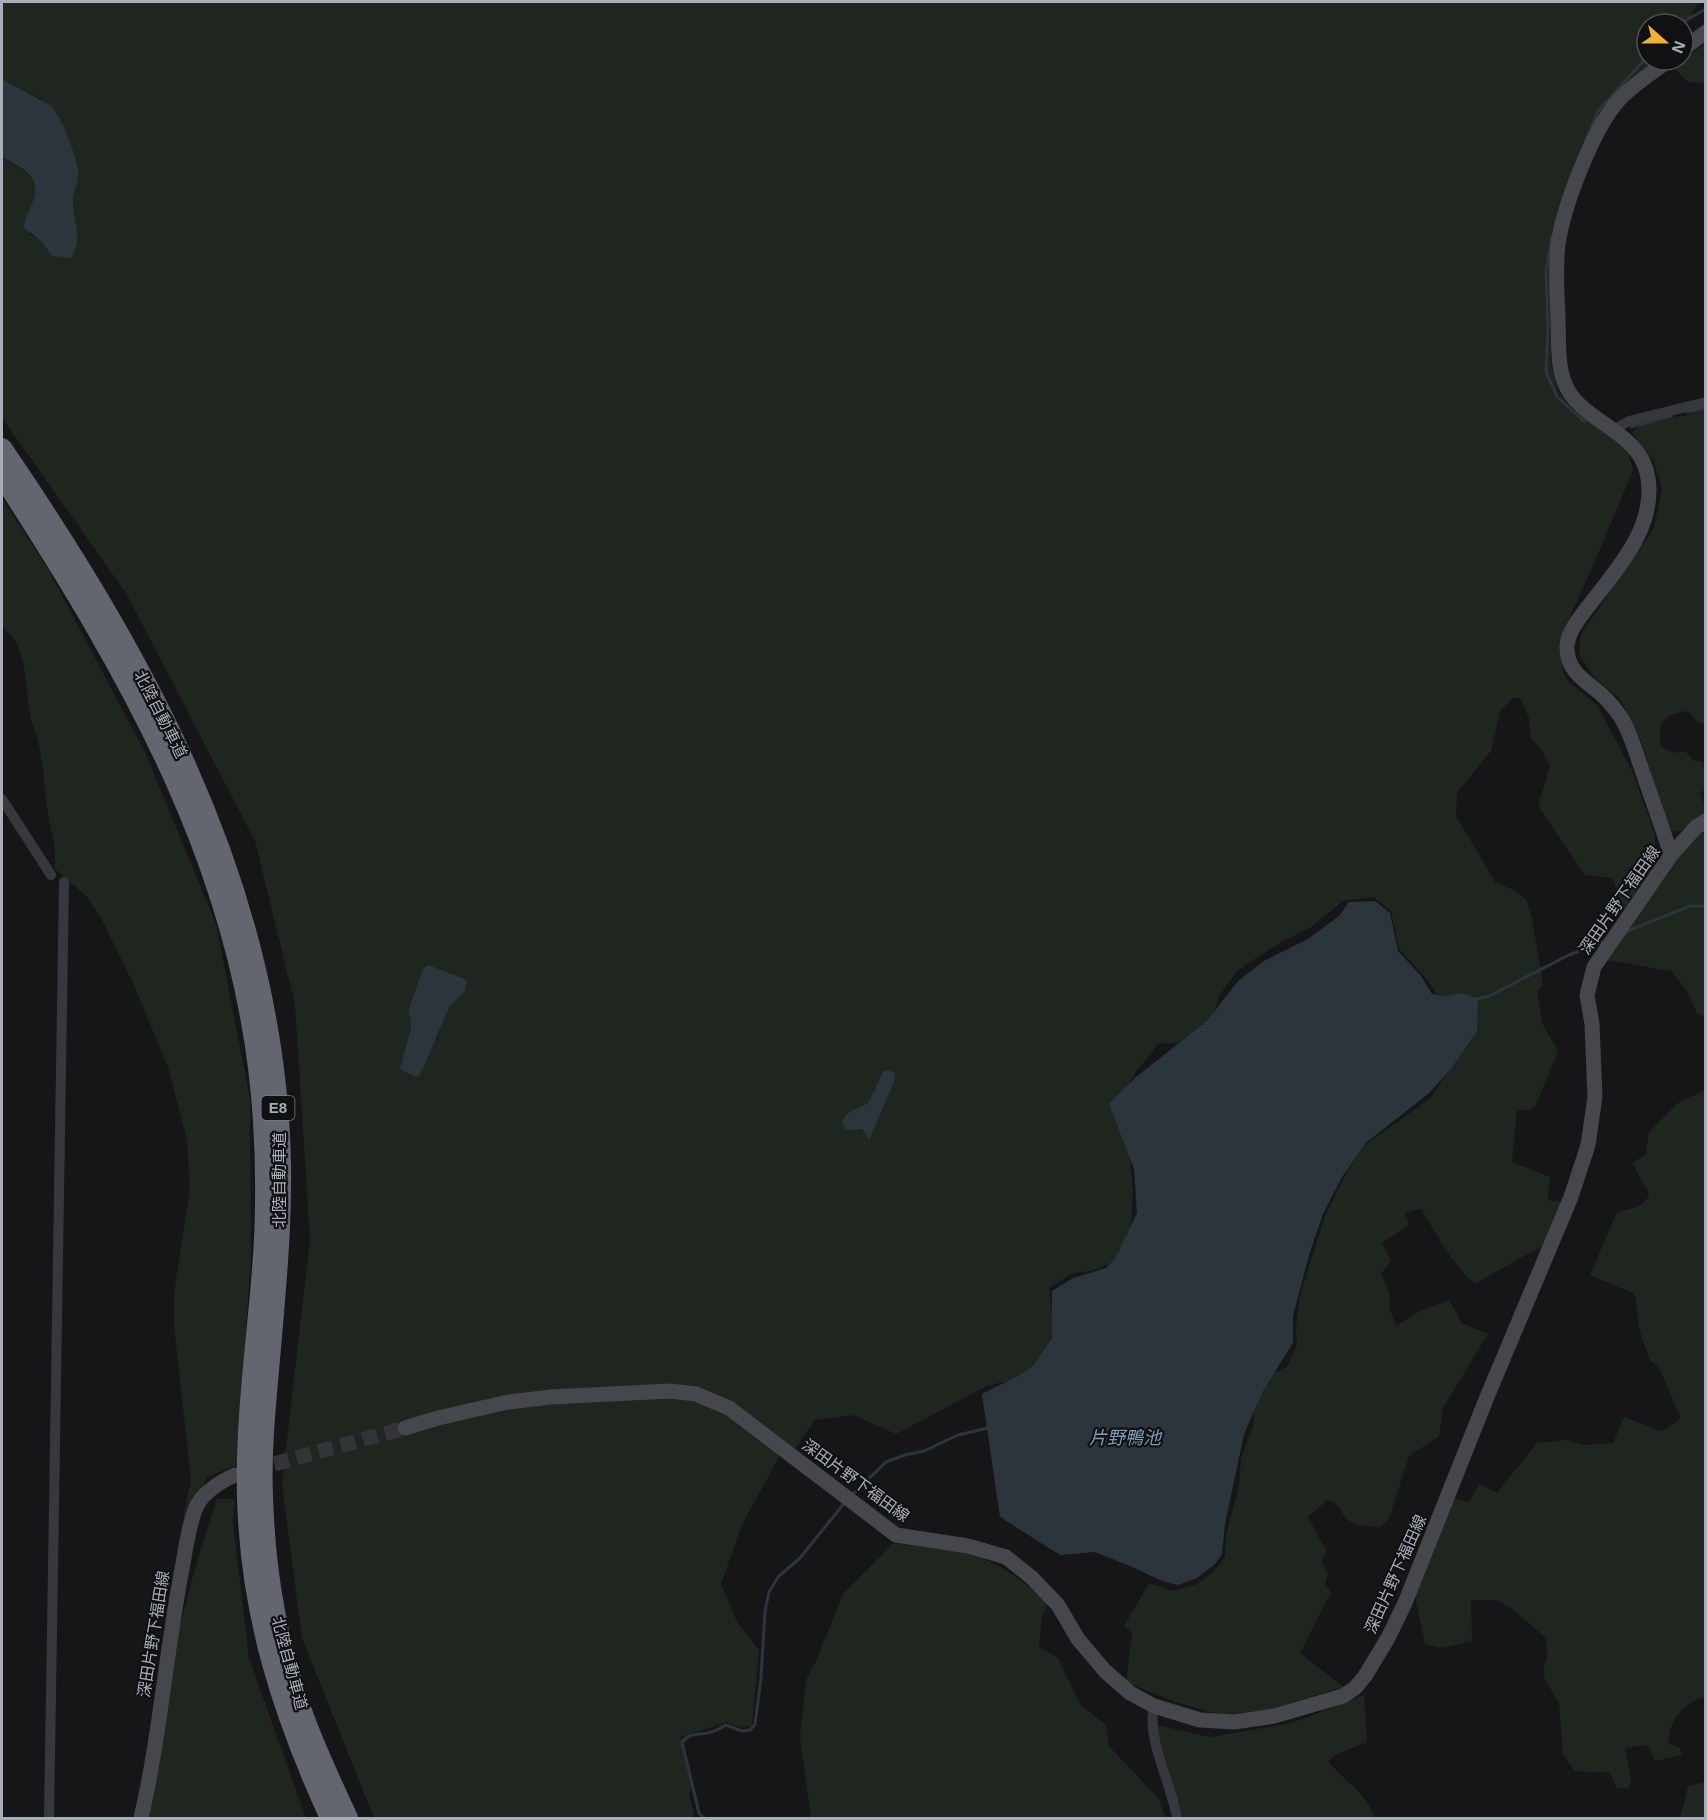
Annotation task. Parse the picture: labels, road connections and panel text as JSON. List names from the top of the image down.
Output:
{
  "streets": {
    "highway": ["北陸自動車道", "E8"],
    "main road": ["深田片野下福田線"]
  },
  "water": ["片野鴨池"],
  "north": "right"
}
